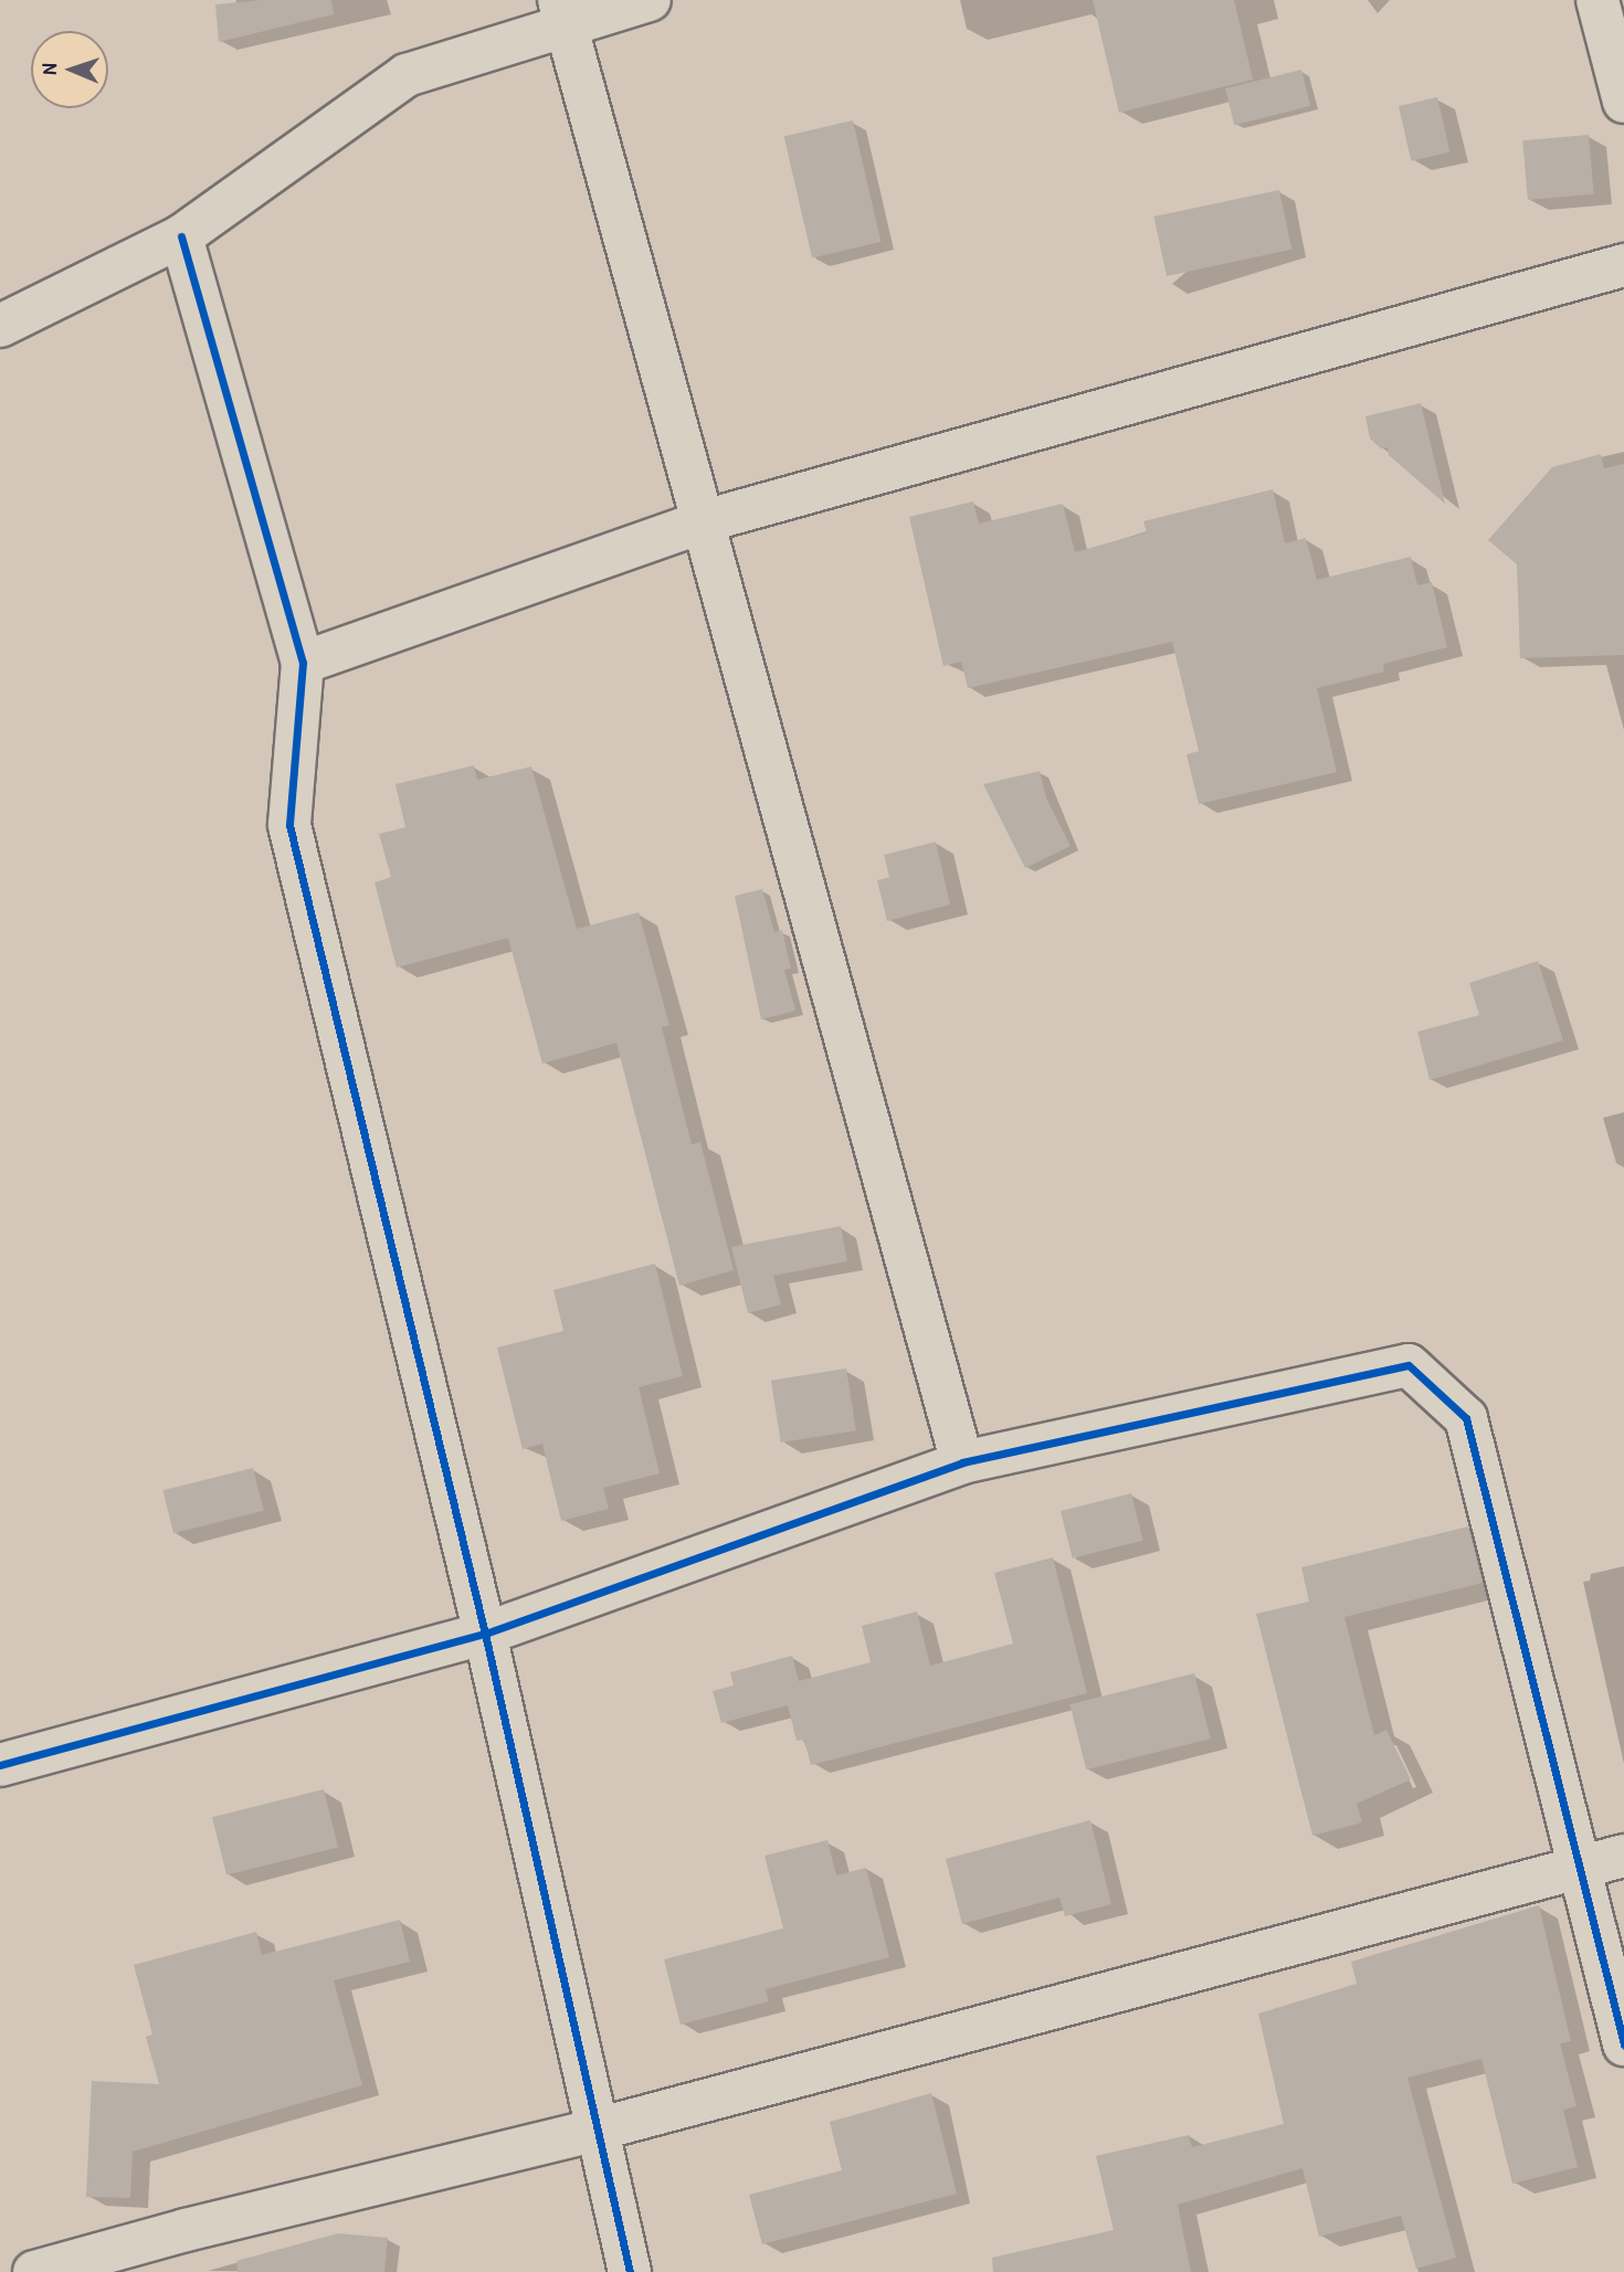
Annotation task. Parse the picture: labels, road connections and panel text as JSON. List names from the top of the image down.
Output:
{
  "north": "left"
}
